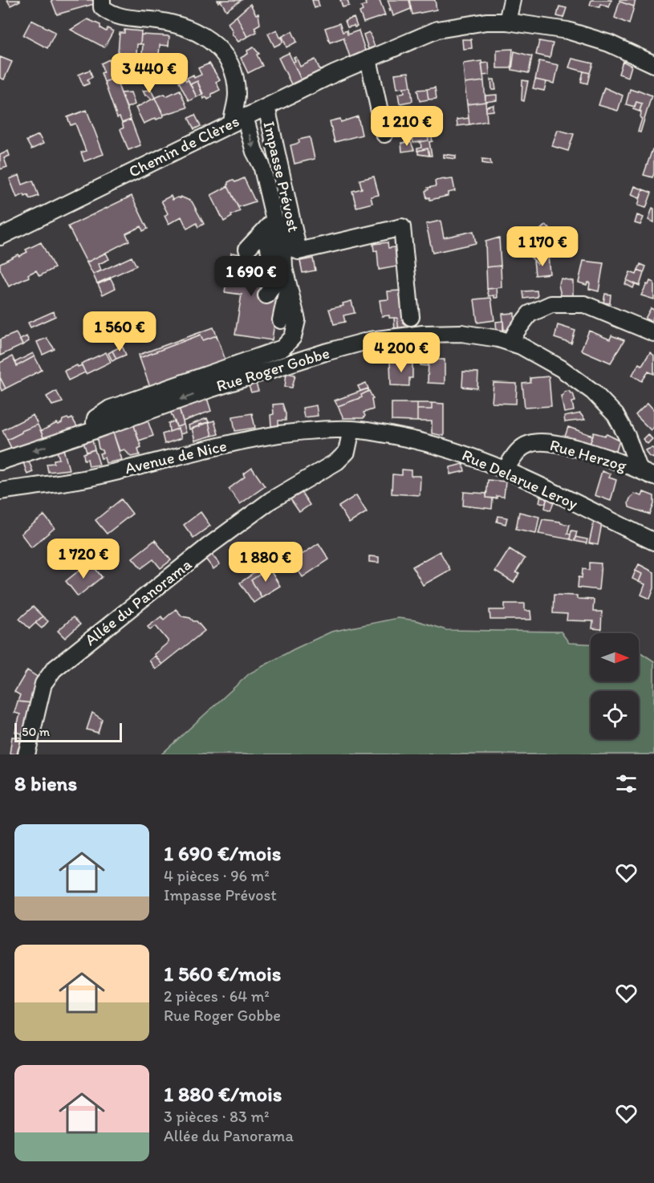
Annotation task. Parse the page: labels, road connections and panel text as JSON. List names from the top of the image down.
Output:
{
  "streets": {
    "street": [
      "Chemin de Clères",
      "Impasse Prévost",
      "Rue Roger Gobbe",
      "Rue Herzog",
      "Avenue de Nice",
      "Rue Delarue Leroy",
      "Allée du Panorama"
    ]
  },
  "crossings": [
    ["Chemin de Clères", "Impasse Prévost"],
    ["Rue Roger Gobbe", "Rue Herzog"],
    ["Rue Herzog", "Rue Delarue Leroy"],
    ["Avenue de Nice", "Rue Delarue Leroy"],
    ["Avenue de Nice", "Allée du Panorama"],
    ["Rue Delarue Leroy", "Allée du Panorama"]
  ],
  "scale_bar": "50 m",
  "north": "right",
  "page": {
    "price": [
      "3 440 €",
      "1 210 €",
      "1 170 €",
      "1 690 €",
      "1 560 €",
      "4 200 €",
      "1 720 €",
      "1 880 €"
    ],
    "scale": "50 m",
    "heading": "8 biens",
    "list": [
      {
        "name": "1 690 €/mois",
        "note": "4 pièces · 96 m² · Impasse Prévost"
      },
      {
        "name": "1 560 €/mois",
        "note": "2 pièces · 64 m² · Rue Roger Gobbe"
      },
      {
        "name": "1 880 €/mois",
        "note": "3 pièces · 83 m² · Allée du Panorama"
      }
    ]
  }
}
